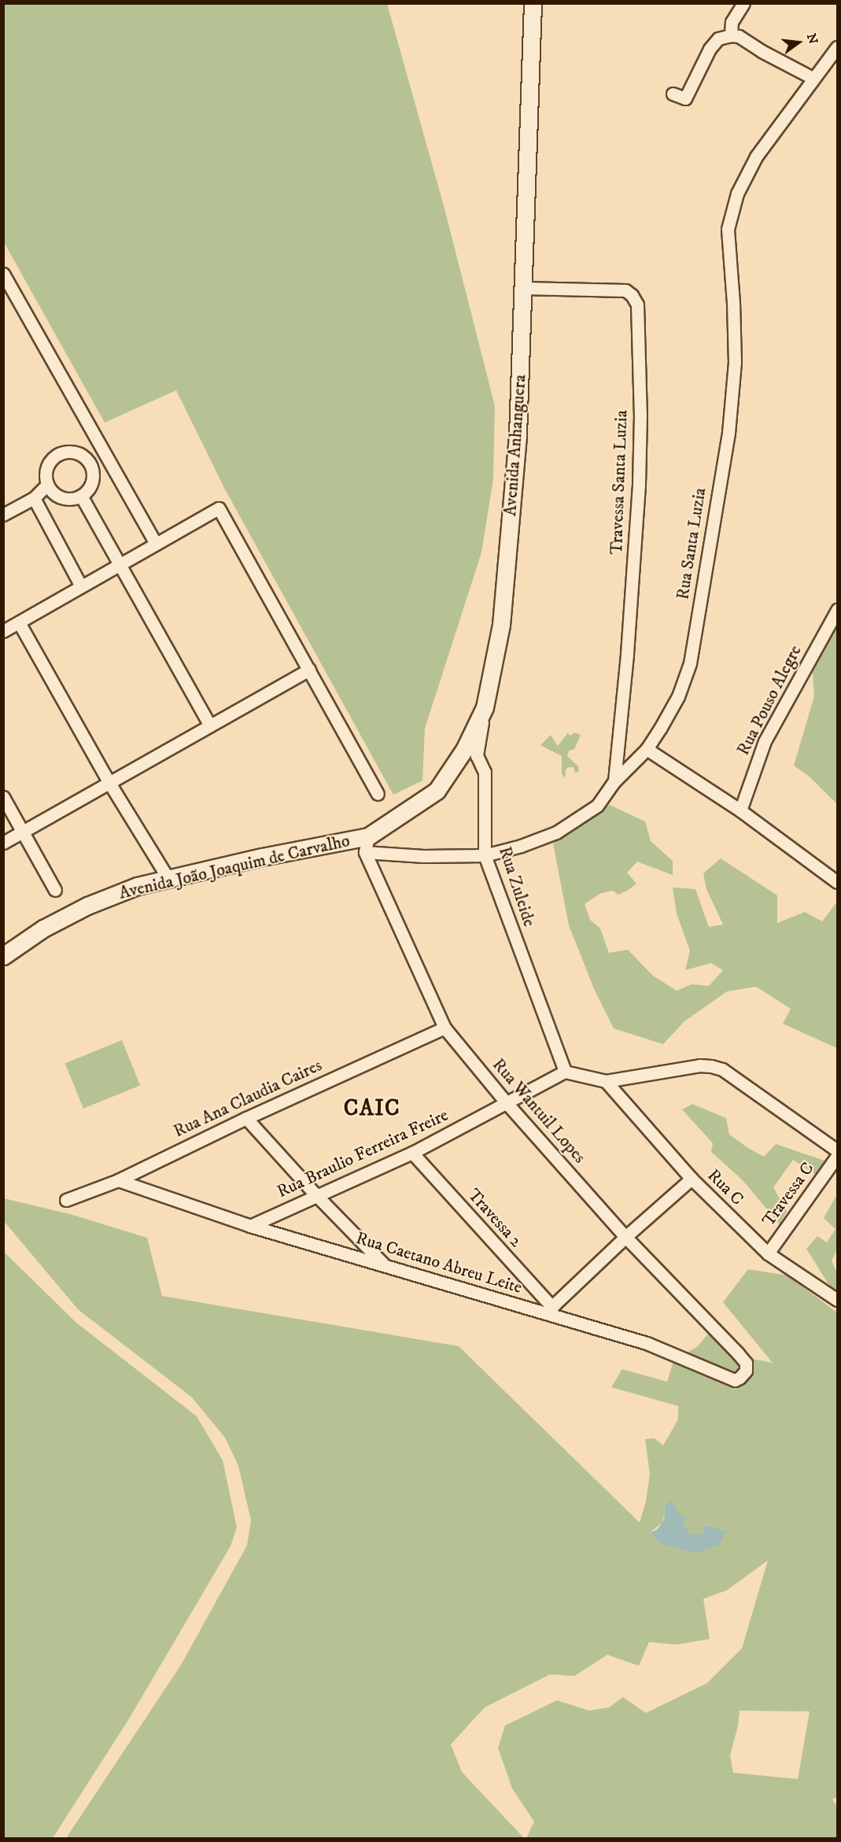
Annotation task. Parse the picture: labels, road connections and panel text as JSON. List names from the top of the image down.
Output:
{
  "streets": {
    "street": [
      "Avenida Anhanguera",
      "Travessa Santa Luzia",
      "Rua Santa Luzia",
      "Rua Pouso Alegre",
      "Avenida João Joaquim de Carvalho",
      "Rua Zuleide",
      "Rua Ana Claudia Caires",
      "Rua Wantuil Lopes",
      "Rua Braulio Ferreira Freire",
      "Rua C",
      "Travessa C",
      "Travessa 2",
      "Rua Caetano Abreu Leite"
    ]
  },
  "crossings": [
    ["Avenida Anhanguera", "Travessa Santa Luzia"],
    ["Avenida Anhanguera", "Avenida João Joaquim de Carvalho"],
    ["Avenida Anhanguera", "Rua Zuleide"],
    ["Travessa Santa Luzia", "Rua Santa Luzia"],
    ["Rua Santa Luzia", "Rua Zuleide"],
    ["Rua Santa Luzia", "Rua Wantuil Lopes"],
    ["Rua Zuleide", "Rua Braulio Ferreira Freire"],
    ["Rua Ana Claudia Caires", "Rua Wantuil Lopes"],
    ["Rua Ana Claudia Caires", "Rua Caetano Abreu Leite"],
    ["Rua Wantuil Lopes", "Rua Braulio Ferreira Freire"],
    ["Rua Wantuil Lopes", "Rua Caetano Abreu Leite"],
    ["Rua Braulio Ferreira Freire", "Travessa 2"],
    ["Rua Braulio Ferreira Freire", "Rua Caetano Abreu Leite"],
    ["Rua C", "Travessa C"],
    ["Travessa 2", "Rua Caetano Abreu Leite"]
  ],
  "districts": ["CAIC"],
  "north": "right"
}
